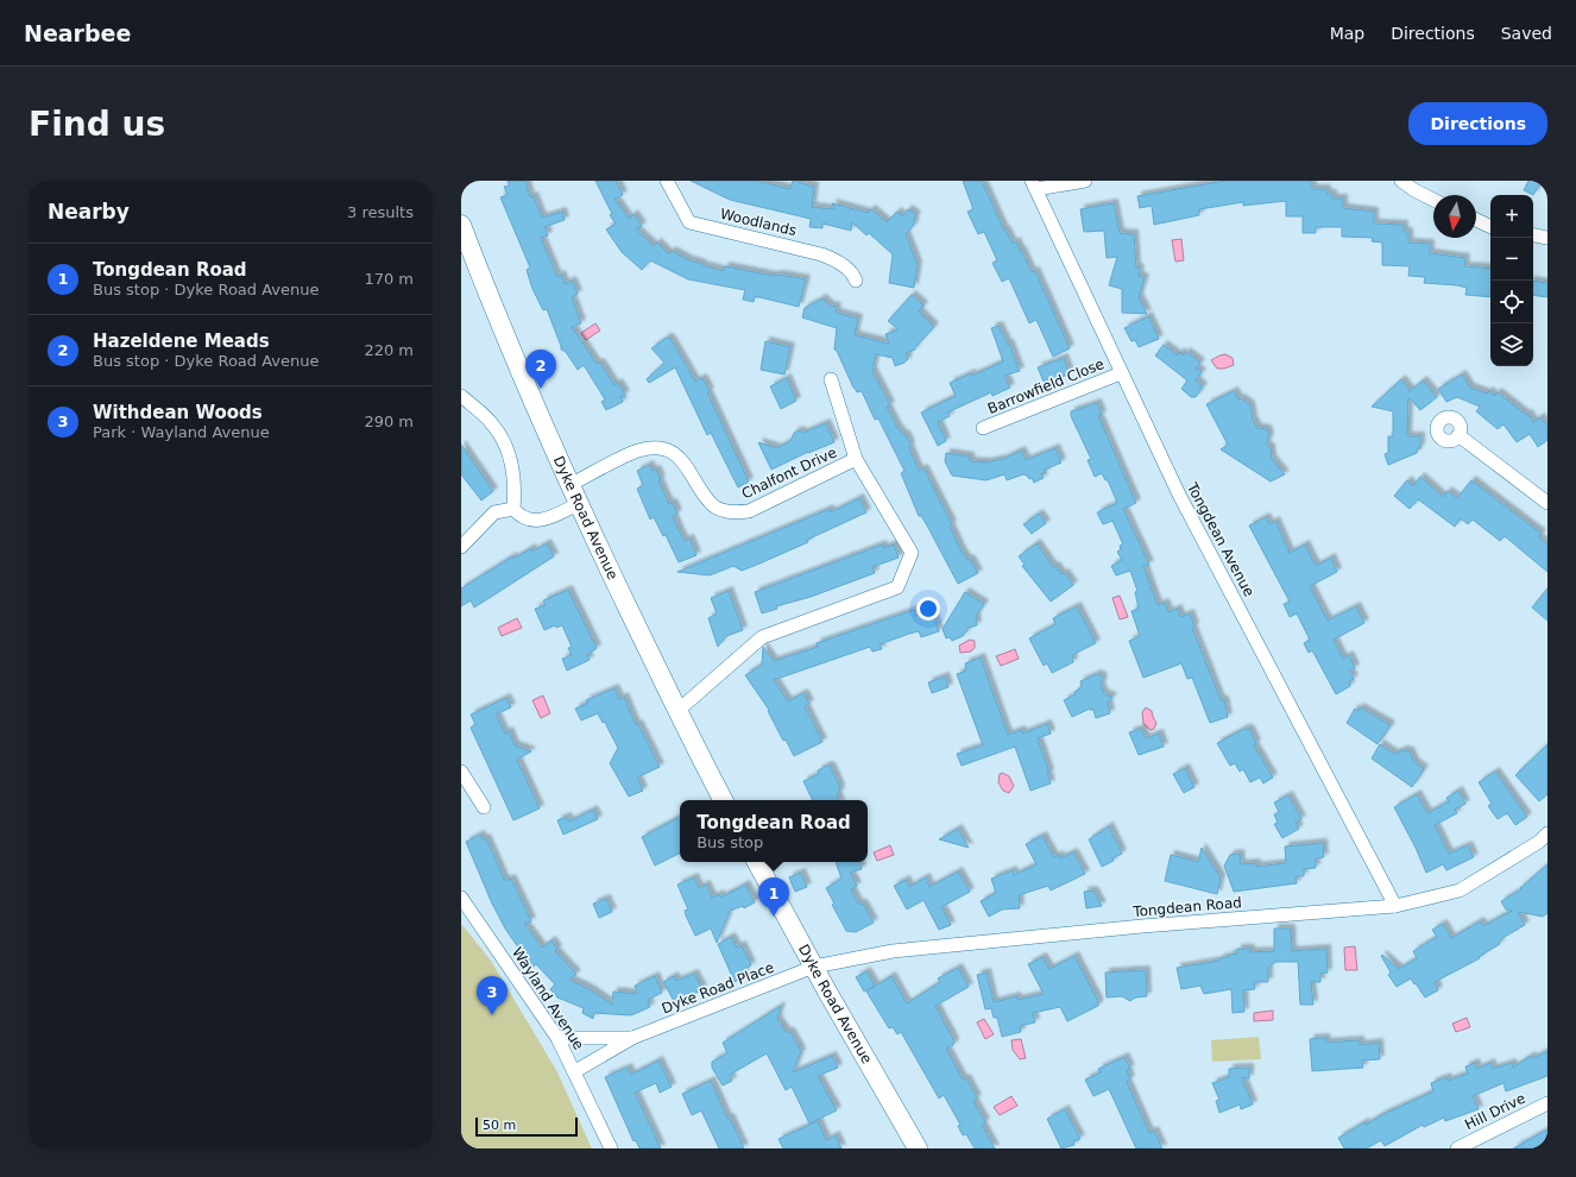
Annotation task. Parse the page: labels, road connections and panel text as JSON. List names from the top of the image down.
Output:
{
  "streets": {
    "street": [
      "Woodlands",
      "Barrowfield Close",
      "Chalfont Drive",
      "Dyke Road Avenue",
      "Tongdean Avenue",
      "Tongdean Road",
      "Dyke Road Place",
      "Wayland Avenue",
      "Hill Drive"
    ]
  },
  "crossings": [
    ["Barrowfield Close", "Tongdean Avenue"],
    ["Chalfont Drive", "Dyke Road Avenue"],
    ["Dyke Road Avenue", "Tongdean Road"],
    ["Dyke Road Avenue", "Dyke Road Place"],
    ["Tongdean Avenue", "Tongdean Road"],
    ["Tongdean Road", "Dyke Road Place"]
  ],
  "scale_bar": "50 m",
  "north": "bottom",
  "page": {
    "header": "Nearbee",
    "nav": ["Map", "Directions", "Saved"],
    "buttons": "Directions",
    "title": "Find us",
    "heading": ["Nearby", "3 results"],
    "map_buttons": ["+", "−"],
    "list": [
      {
        "mark": "1",
        "name": "Tongdean Road",
        "note": "Bus stop · Dyke Road Avenue",
        "value": "170 m"
      },
      {
        "mark": "2",
        "name": "Hazeldene Meads",
        "note": "Bus stop · Dyke Road Avenue",
        "value": "220 m"
      },
      {
        "mark": "3",
        "name": "Withdean Woods",
        "note": "Park · Wayland Avenue",
        "value": "290 m"
      }
    ],
    "pins": ["2", "1", "3"],
    "popup": ["Tongdean Road", "Bus stop"],
    "scale": "50 m"
  }
}
